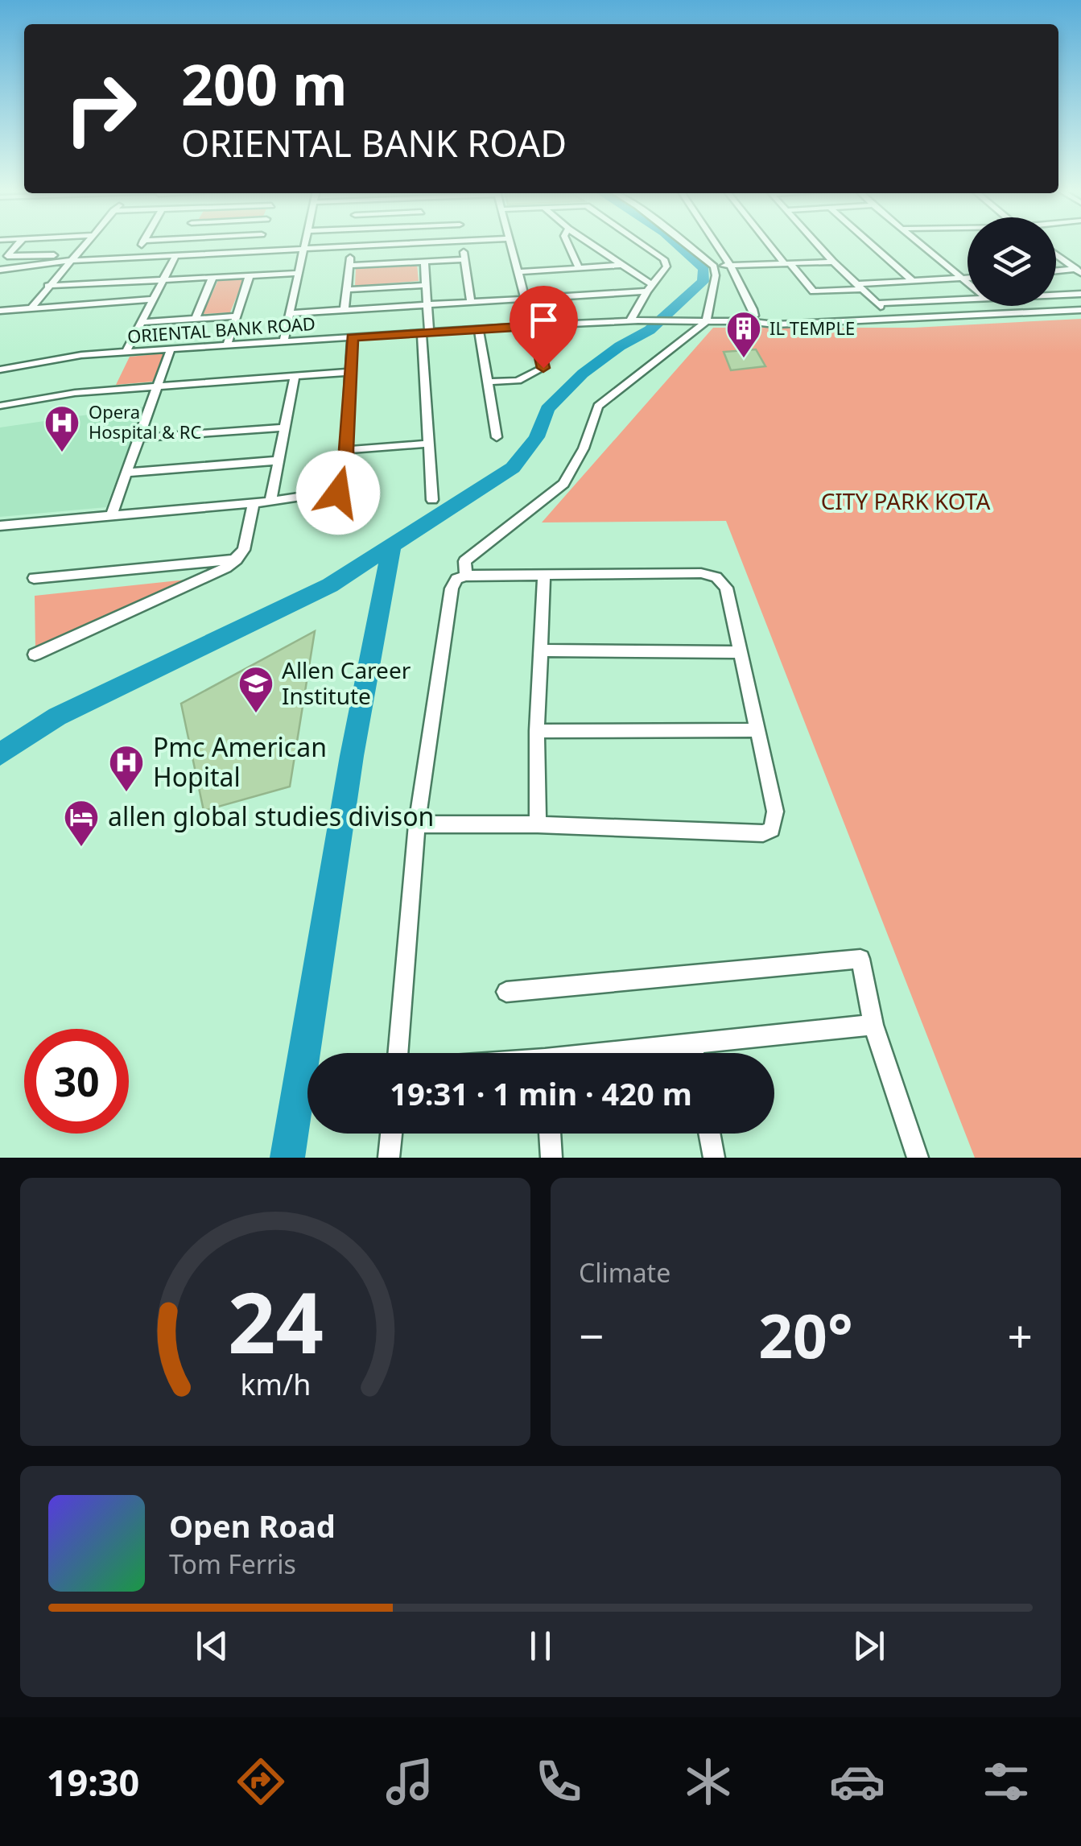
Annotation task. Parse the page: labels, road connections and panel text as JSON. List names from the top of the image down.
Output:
{
  "streets": {
    "street": ["ORIENTAL BANK ROAD"]
  },
  "parks": ["CITY PARK KOTA"],
  "places": {
    "building": ["IL TEMPLE"],
    "hospital": ["Opera Hospital & RC", "Pmc American Hopital"],
    "school or university": ["Allen Career Institute"],
    "hotel": ["allen global studies divison"]
  },
  "page": {
    "turn": ["200 m", "ORIENTAL BANK ROAD"],
    "limit": "30",
    "trip": "19:31 · 1 min · 420 m",
    "tile": "Climate",
    "heat": ["−", "20°", "+"],
    "song": ["Open Road", "Tom Ferris"],
    "tabs": "19:30",
    "gauge": ["24", "km/h"]
  }
}
